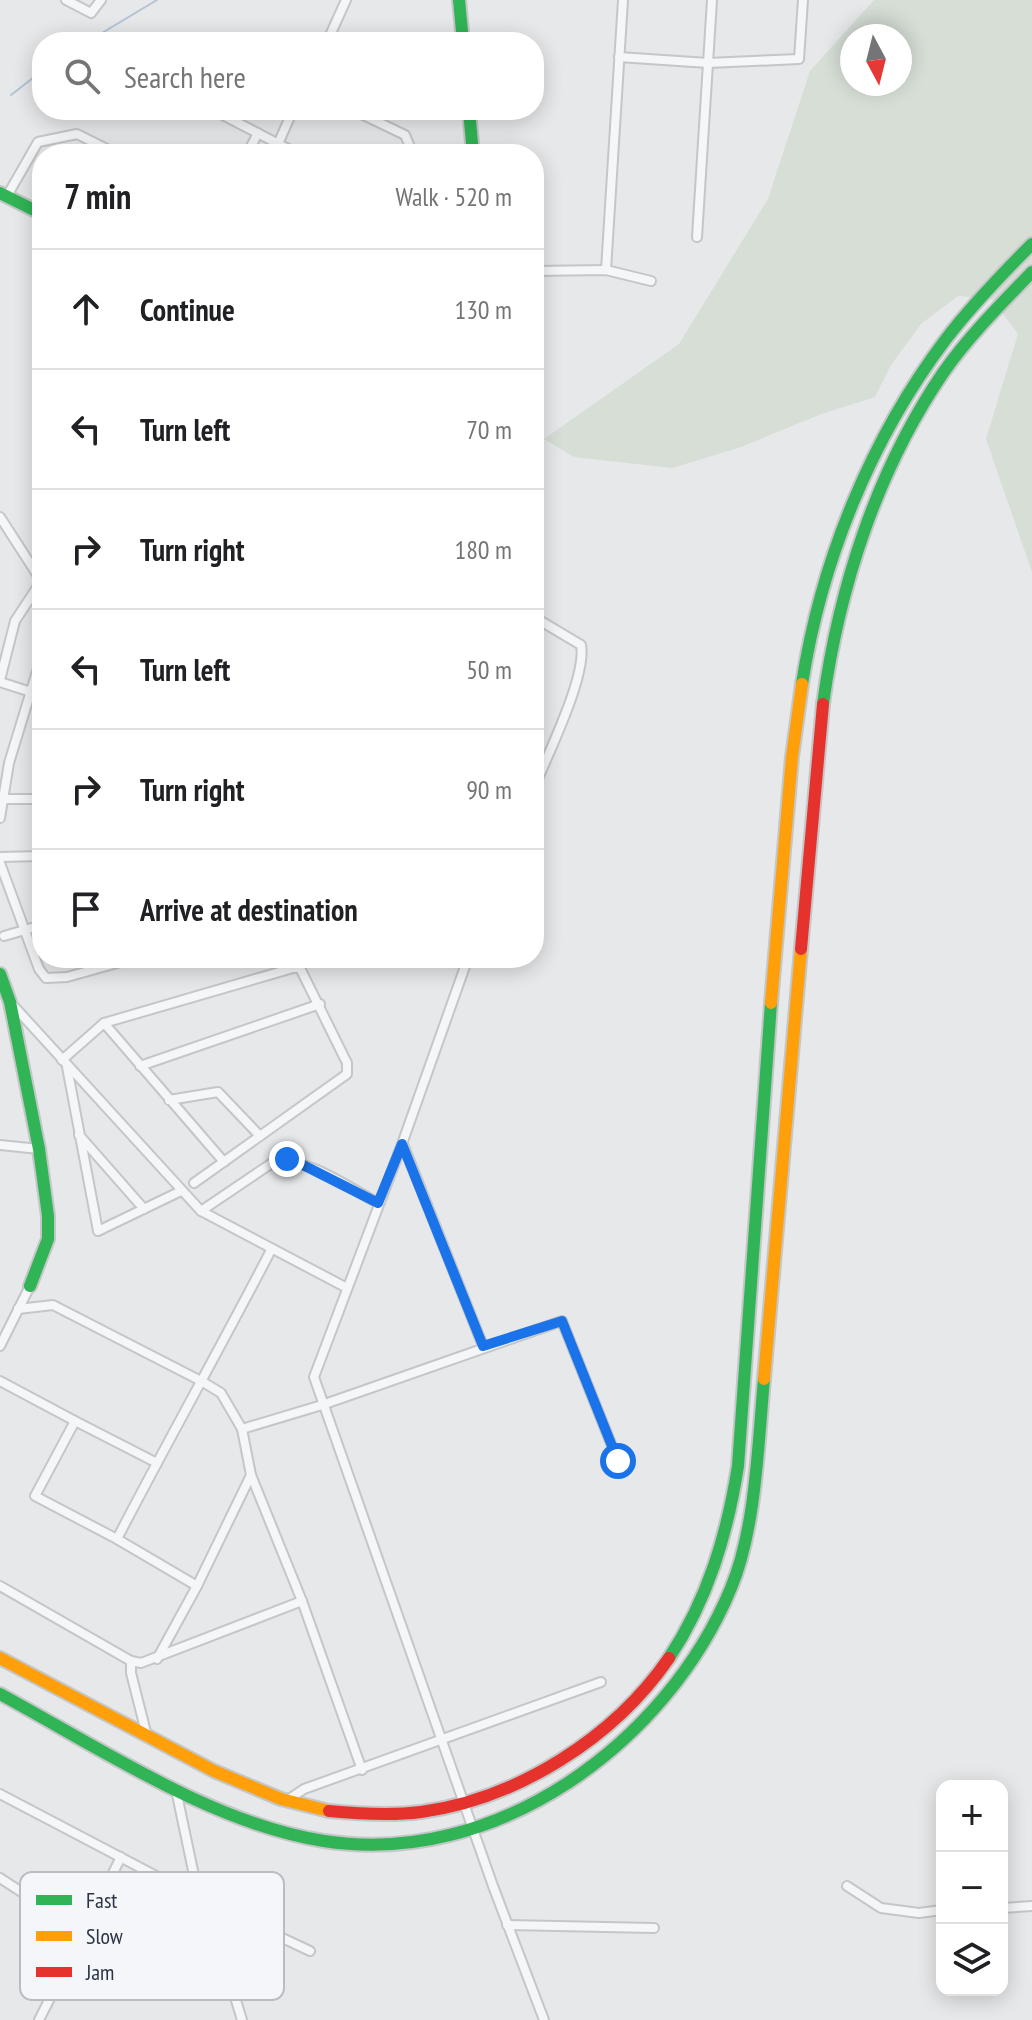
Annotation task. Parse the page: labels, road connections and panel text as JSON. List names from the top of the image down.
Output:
{
  "legend": ["Fast", "Slow", "Jam"],
  "north": "bottom",
  "page": {
    "search": "Search here",
    "heading": ["7 min", "Walk · 520 m"],
    "list": [
      ["Continue", "130 m"],
      ["Turn left", "70 m"],
      ["Turn right", "180 m"],
      ["Turn left", "50 m"],
      ["Turn right", "90 m"],
      "Arrive at destination"
    ],
    "map_buttons": ["+", "−"]
  }
}
